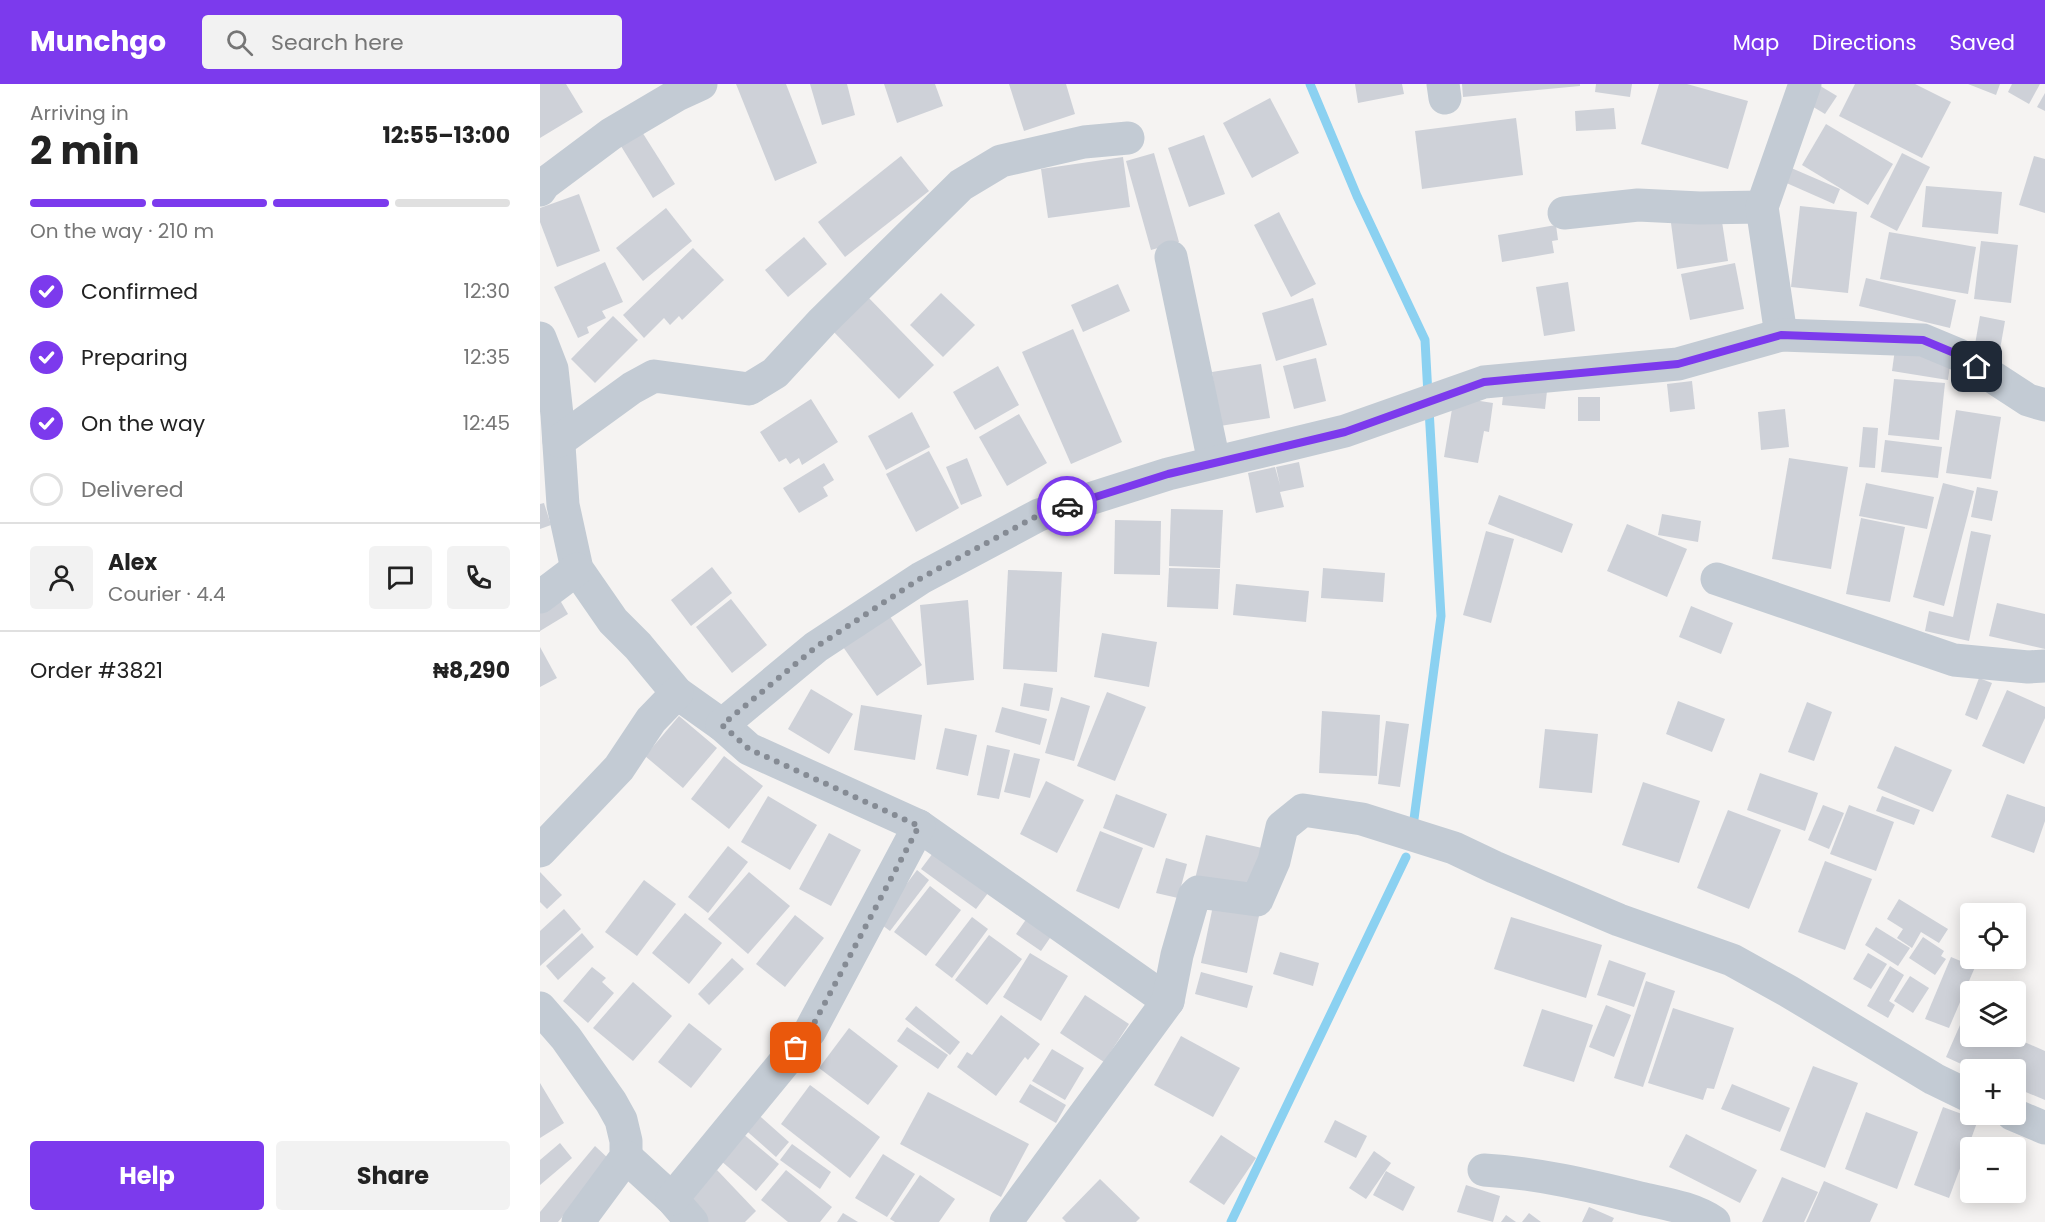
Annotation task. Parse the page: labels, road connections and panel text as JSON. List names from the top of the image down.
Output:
{
  "page": {
    "header": "Munchgo",
    "search": "Search here",
    "nav": ["Map", "Directions", "Saved"],
    "heading": ["2 min", "Arriving in", "12:55–13:00"],
    "panel": [
      "Alex",
      "Courier · 4.4",
      "Order #3821",
      "₦8,290"
    ],
    "bar": "On the way · 210 m",
    "list": [
      ["Confirmed", "12:30"],
      ["Preparing", "12:35"],
      ["On the way", "12:45"],
      "Delivered"
    ],
    "map_buttons": ["+", "−"],
    "buttons": ["Help", "Share"]
  }
}
